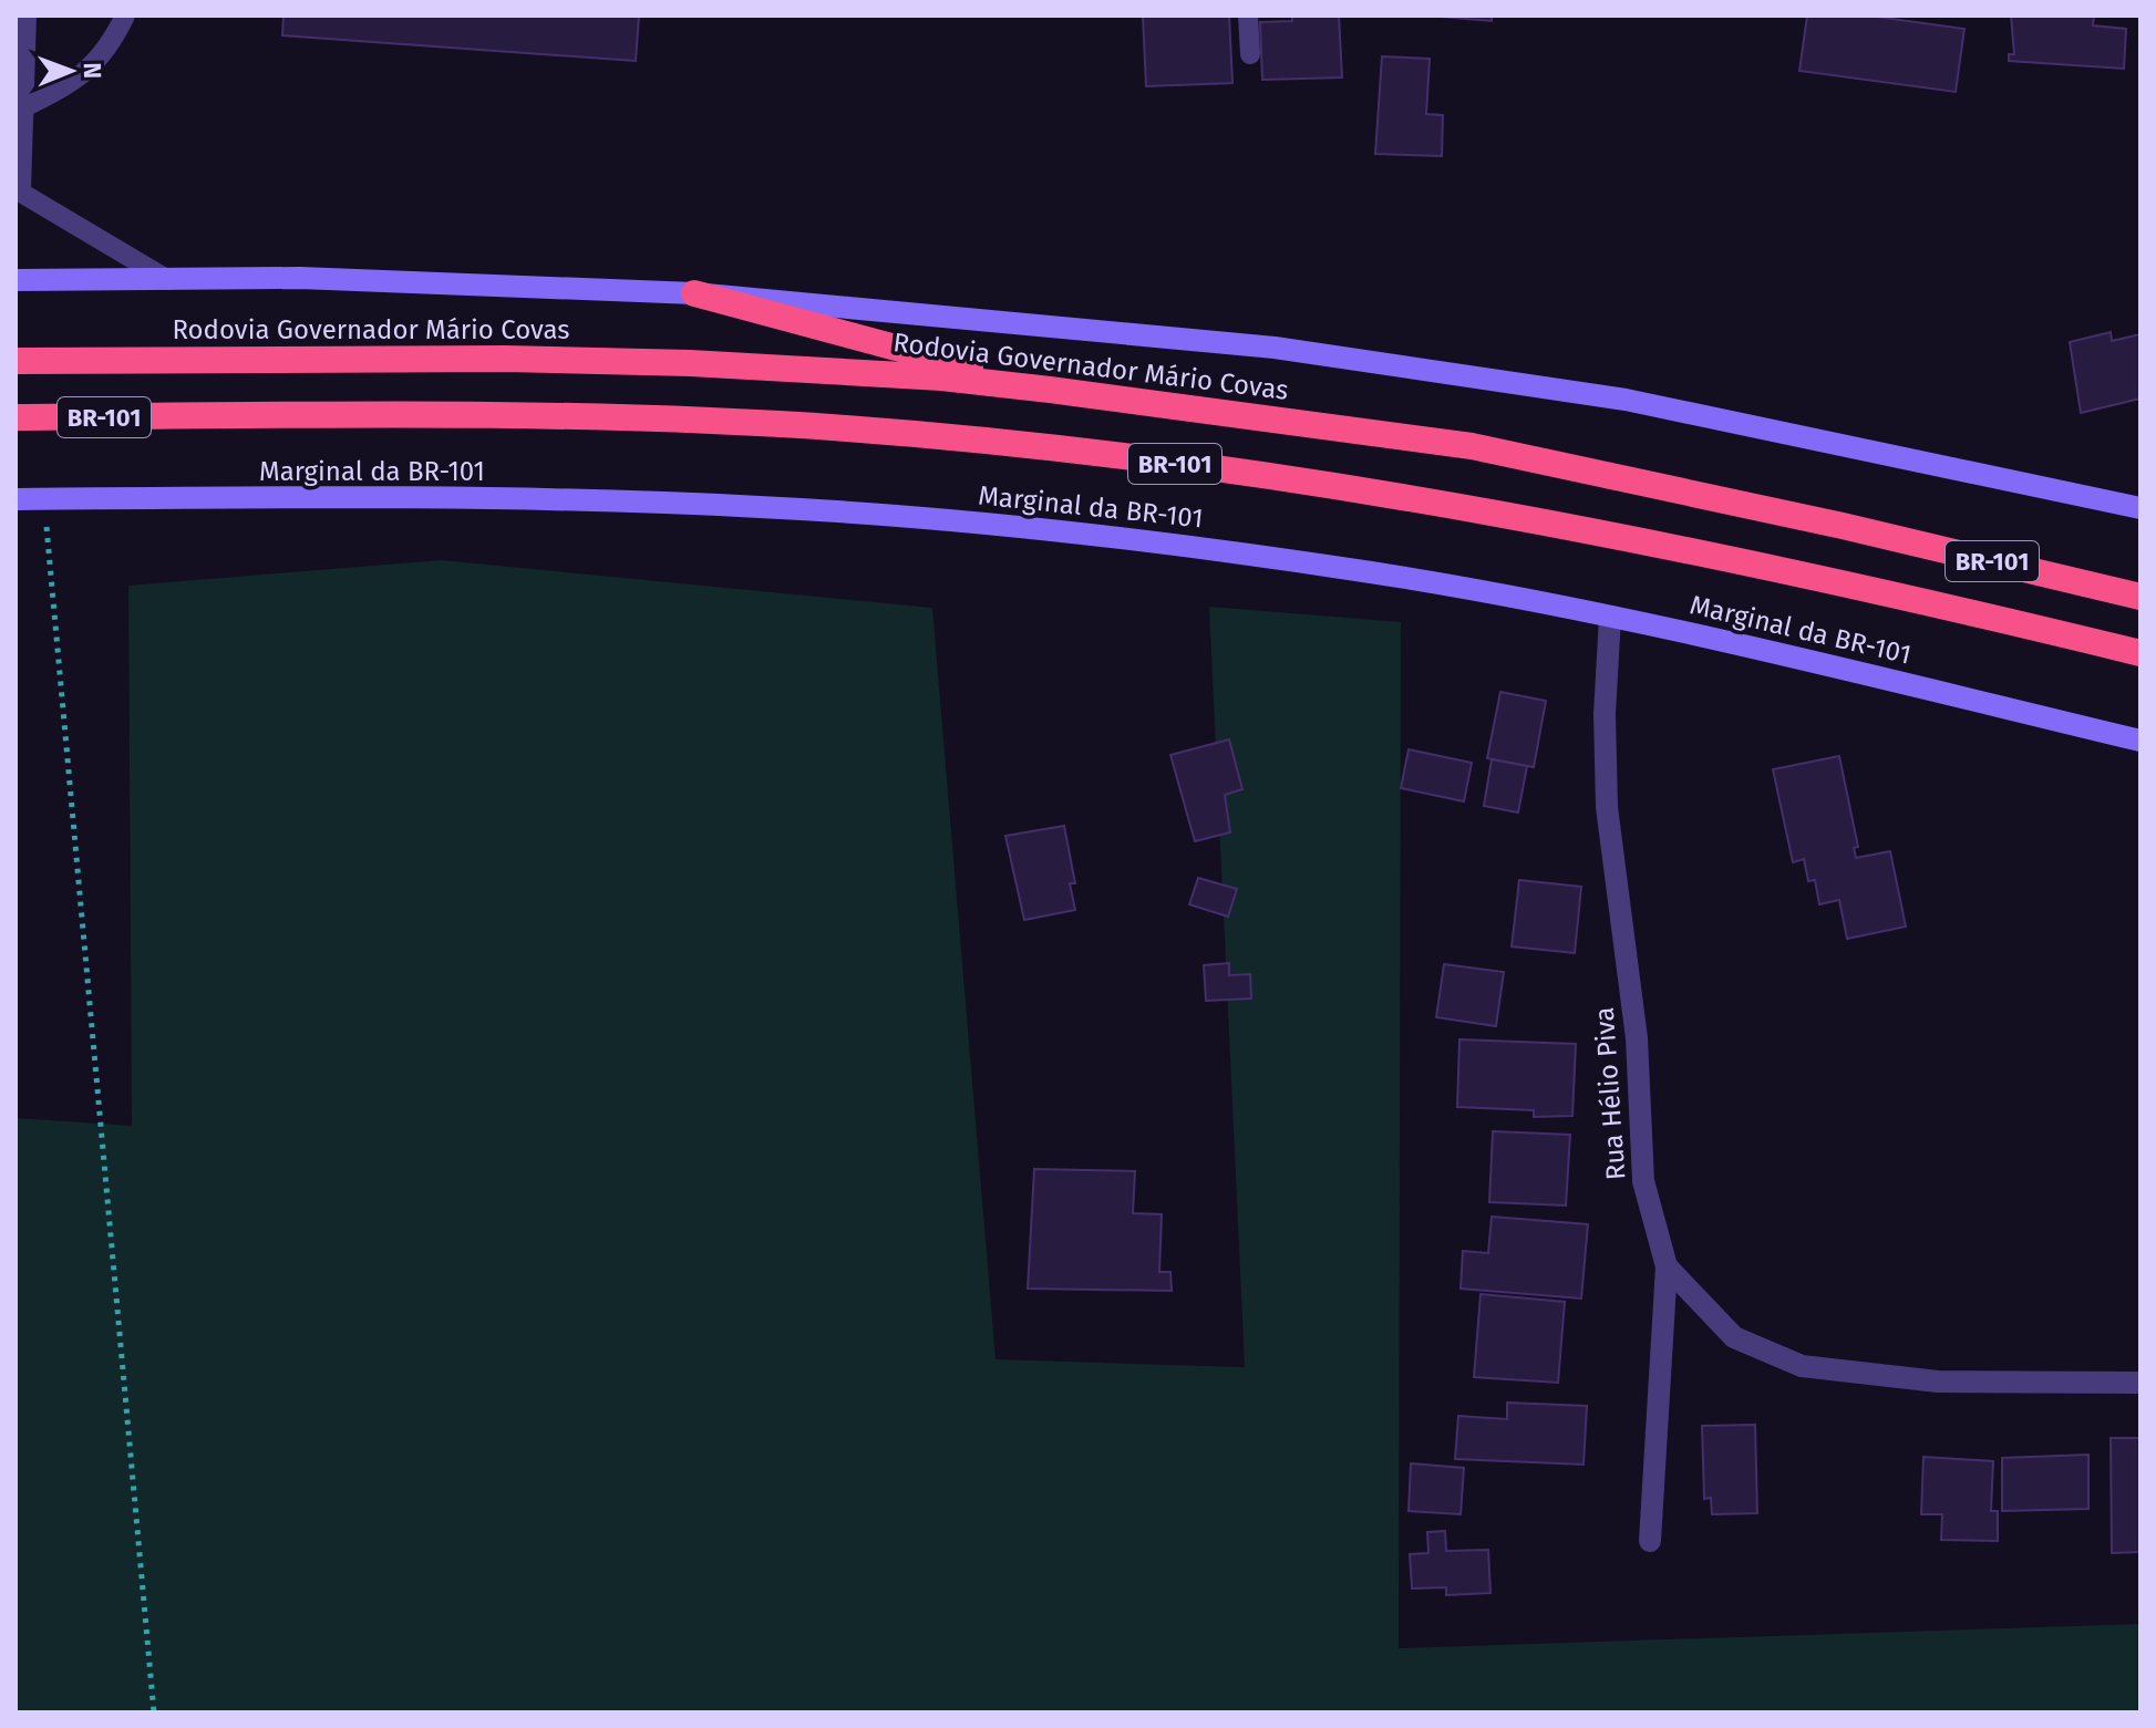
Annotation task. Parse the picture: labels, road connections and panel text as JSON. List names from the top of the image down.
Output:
{
  "streets": {
    "highway": ["Rodovia Governador Mário Covas", "BR-101"],
    "main road": ["Marginal da BR-101"],
    "street": ["Rua Hélio Piva"]
  },
  "crossings": [
    ["Marginal da BR-101", "Rua Hélio Piva"]
  ],
  "north": "right"
}
